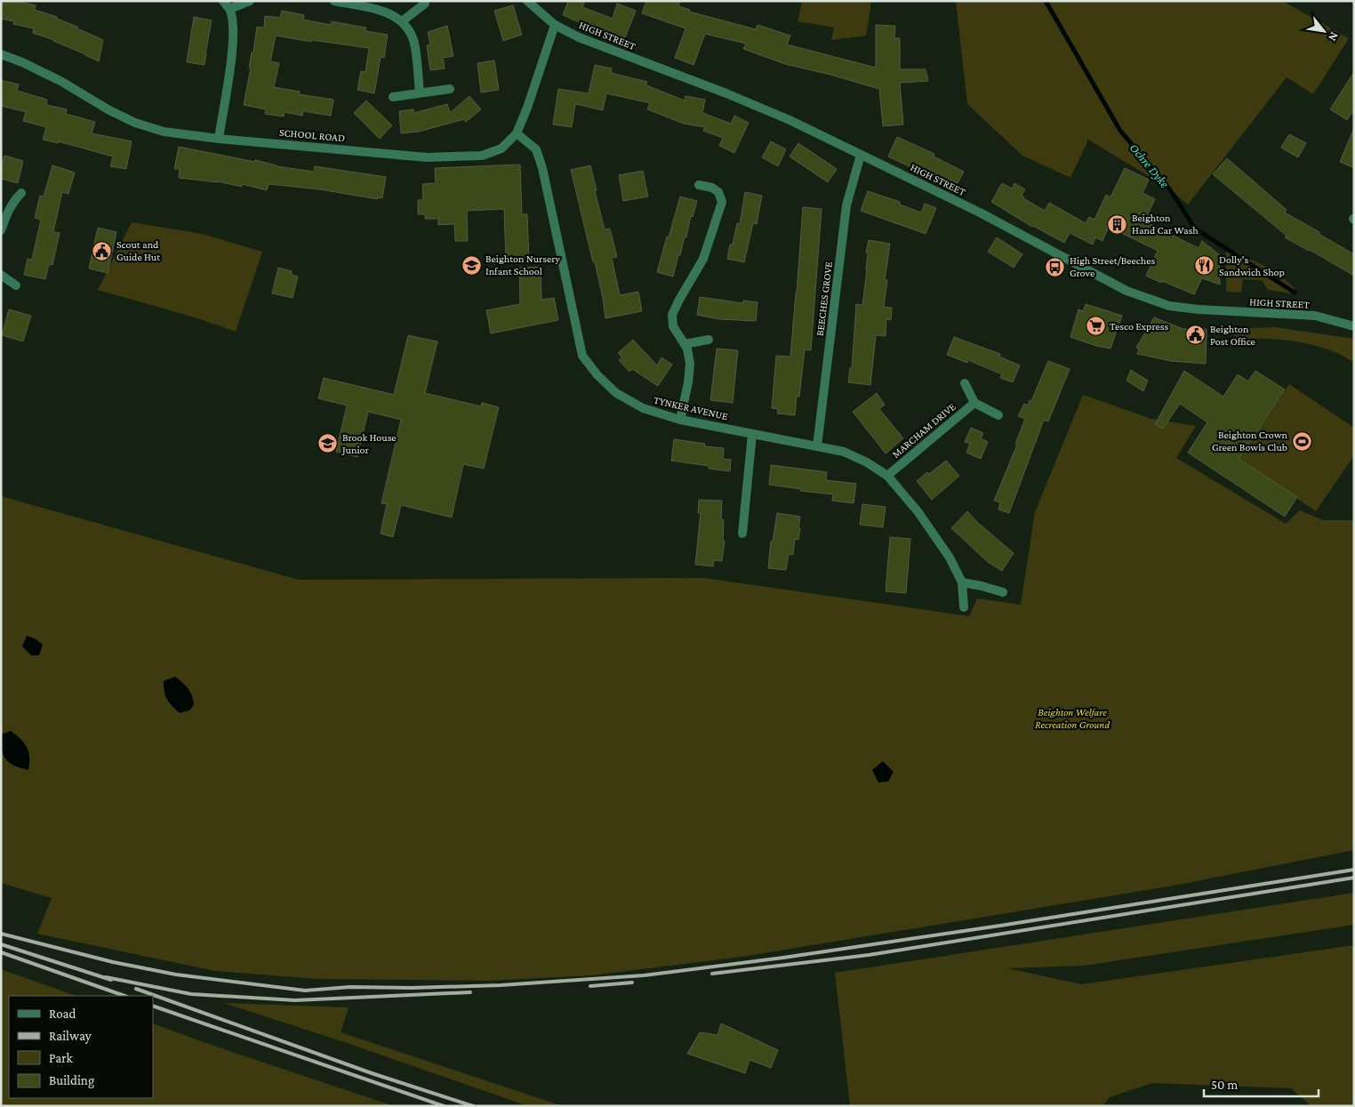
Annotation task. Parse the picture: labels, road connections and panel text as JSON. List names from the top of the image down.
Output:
{
  "streets": {
    "street": [
      "HIGH STREET",
      "SCHOOL ROAD",
      "BEECHES GROVE",
      "TYNKER AVENUE",
      "MARCHAM DRIVE"
    ]
  },
  "crossings": [
    ["HIGH STREET", "SCHOOL ROAD"],
    ["HIGH STREET", "BEECHES GROVE"],
    ["SCHOOL ROAD", "TYNKER AVENUE"],
    ["BEECHES GROVE", "TYNKER AVENUE"],
    ["TYNKER AVENUE", "MARCHAM DRIVE"]
  ],
  "water": ["Ochre Dyke"],
  "parks": ["Beighton Welfare Recreation Ground"],
  "places": {
    "building": ["Beighton Hand Car Wash"],
    "public building": ["Scout and Guide Hut", "Beighton Post Office"],
    "school or university": ["Beighton Nursery Infant School", "Brook House Junior"],
    "restaurant": ["Dolly's Sandwich Shop"],
    "bus stop": ["High Street/Beeches Grove"],
    "supermarket": ["Tesco Express"],
    "sports": ["Beighton Crown Green Bowls Club"]
  },
  "legend": [
    "Road",
    "Railway",
    "Park",
    "Building"
  ],
  "scale_bar": "50 m",
  "north": "bottom right"
}
